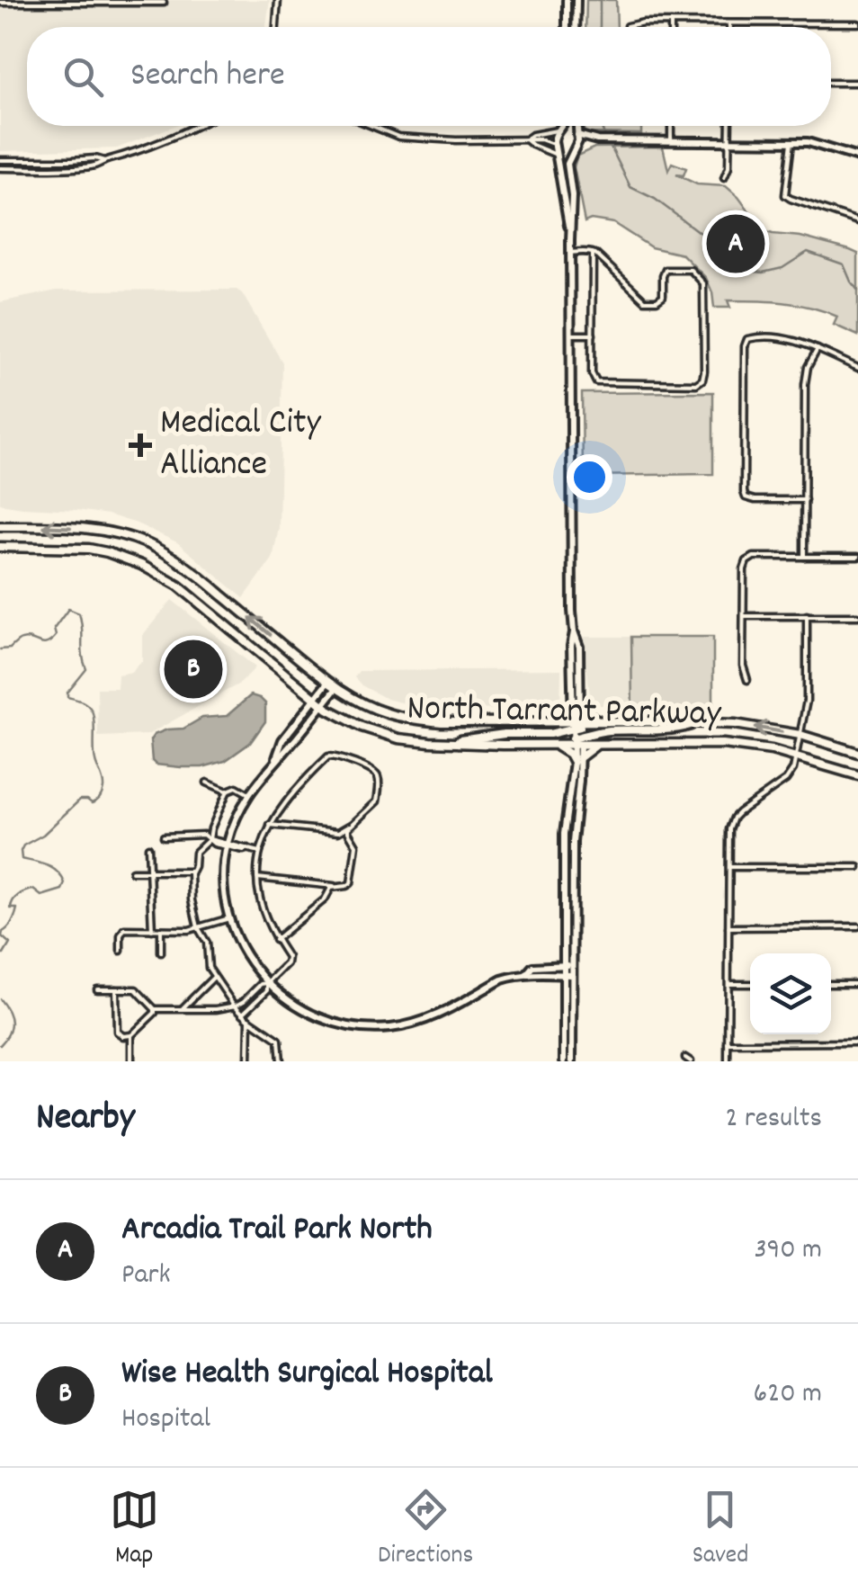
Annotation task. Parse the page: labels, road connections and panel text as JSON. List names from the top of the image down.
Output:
{
  "streets": {
    "main road": ["North Tarrant Parkway"]
  },
  "places": {
    "health": ["Medical City Alliance"]
  },
  "page": {
    "search": "Search here",
    "pins": ["A", "B"],
    "heading": ["Nearby", "2 results"],
    "list": [
      {
        "mark": "A",
        "name": "Arcadia Trail Park North",
        "note": "Park",
        "value": "390 m"
      },
      {
        "mark": "B",
        "name": "Wise Health Surgical Hospital",
        "note": "Hospital",
        "value": "620 m"
      }
    ],
    "nav": ["Map", "Directions", "Saved"]
  }
}
